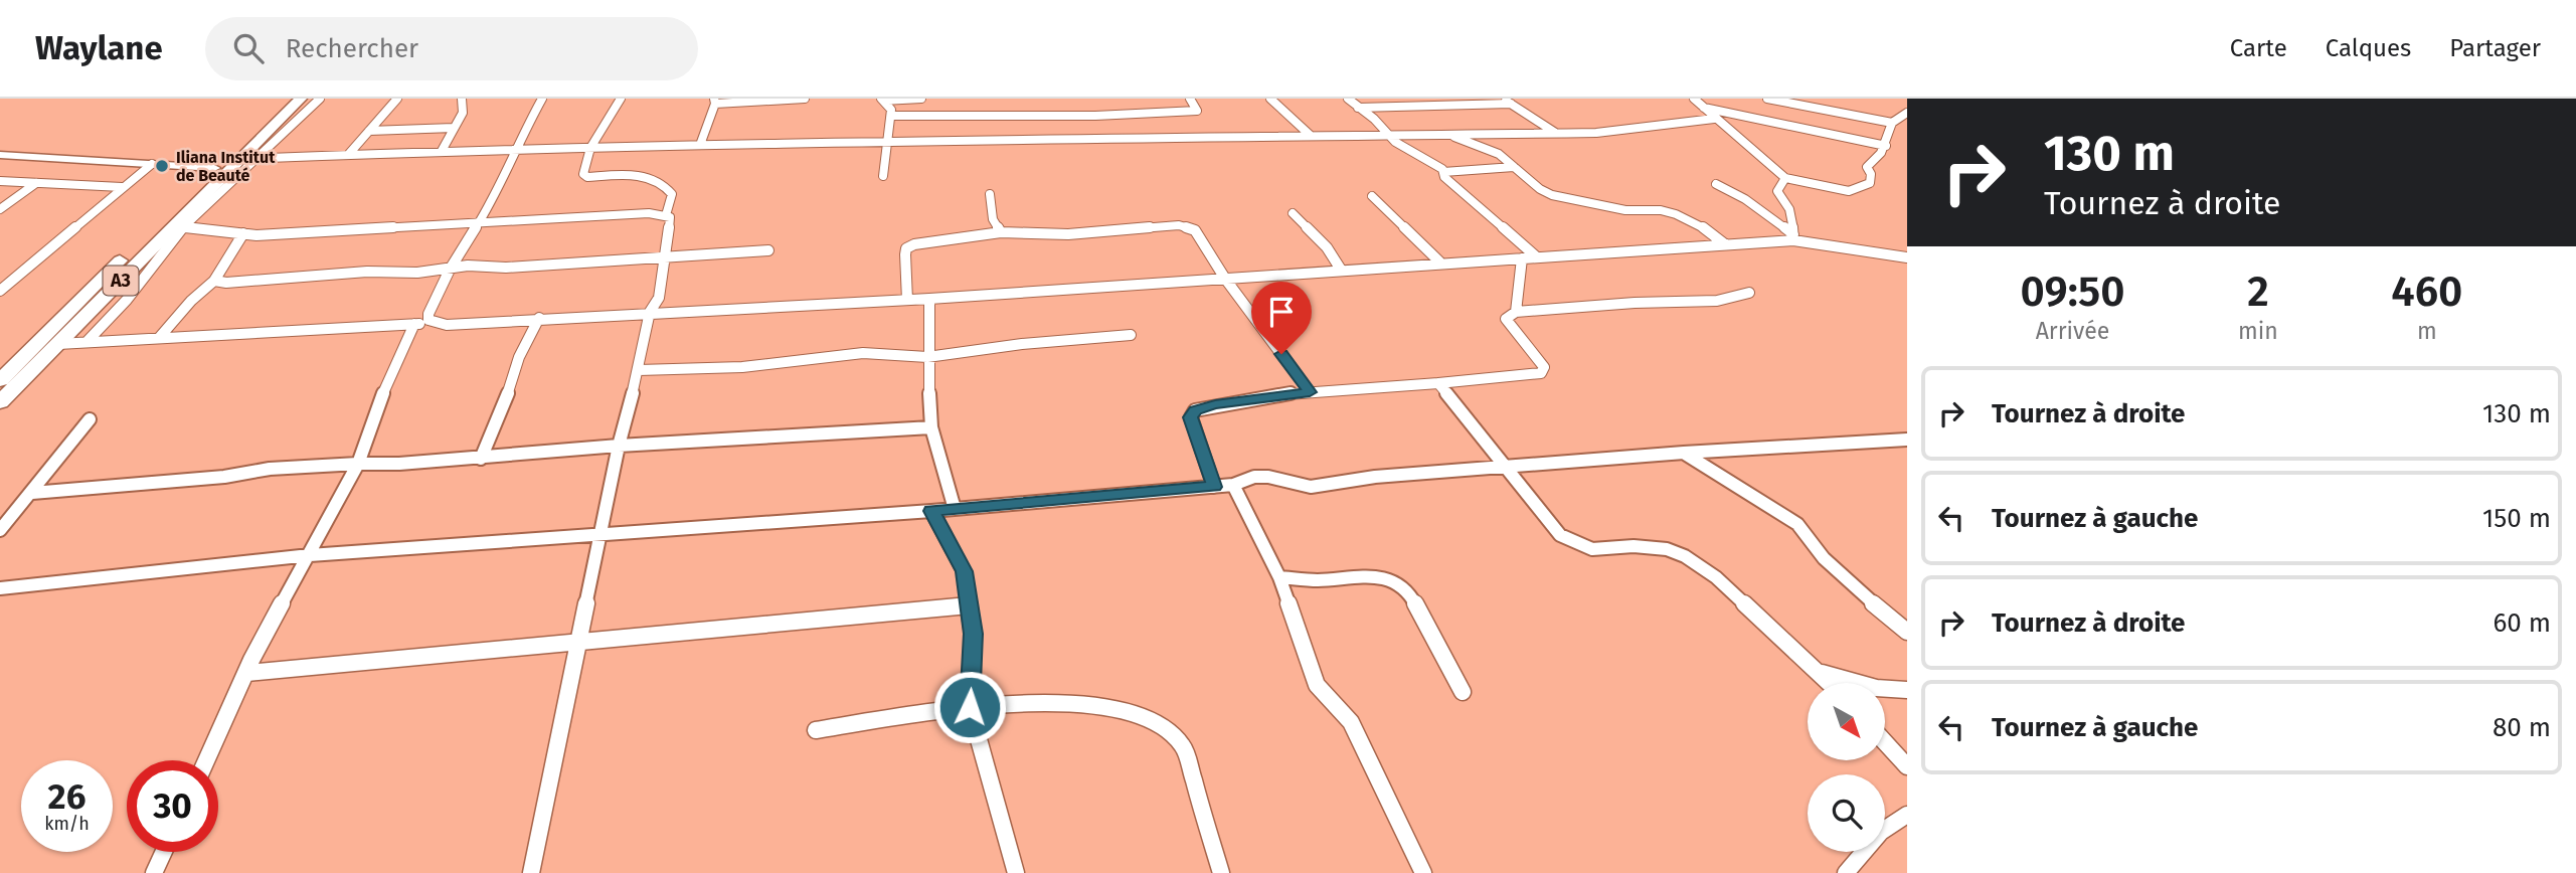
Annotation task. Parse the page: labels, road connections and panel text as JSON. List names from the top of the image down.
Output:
{
  "streets": {
    "main road": ["A3"]
  },
  "places": ["Iliana Institut de Beauté"],
  "north": "bottom right",
  "page": {
    "header": "Waylane",
    "search": "Rechercher",
    "nav": ["Carte", "Calques", "Partager"],
    "turn": ["130 m", "Tournez à droite"],
    "eta": [
      "09:50",
      "Arrivée",
      "2",
      "min",
      "460",
      "m"
    ],
    "list": [
      {
        "name": "Tournez à droite",
        "value": "130 m"
      },
      {
        "name": "Tournez à gauche",
        "value": "150 m"
      },
      {
        "name": "Tournez à droite",
        "value": "60 m"
      },
      {
        "name": "Tournez à gauche",
        "value": "80 m"
      }
    ],
    "speed": "26 km/h",
    "limit": "30"
  }
}
